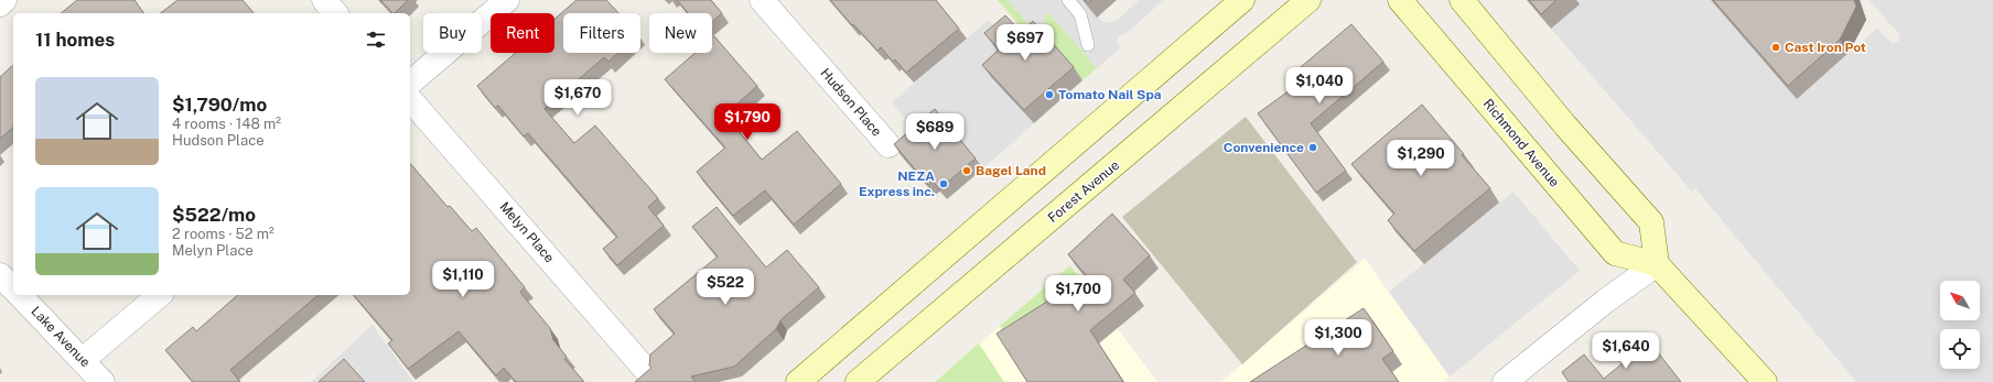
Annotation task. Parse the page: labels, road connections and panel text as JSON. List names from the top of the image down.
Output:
{
  "streets": {
    "main road": ["Richmond Avenue", "Forest Avenue"],
    "street": ["Hudson Place", "Melyn Place", "Lake Avenue"]
  },
  "places": [
    "Cast Iron Pot",
    "Tomato Nail Spa",
    "Convenience",
    "Bagel Land",
    "NEZA Express inc."
  ],
  "north": "top left",
  "page": {
    "chip": [
      "Buy",
      "Rent",
      "Filters",
      "New"
    ],
    "heading": "11 homes",
    "price": [
      "$697",
      "$1,040",
      "$1,670",
      "$1,790",
      "$689",
      "$1,290",
      "$1,110",
      "$522",
      "$1,700",
      "$1,300",
      "$1,640"
    ],
    "list": [
      {
        "name": "$1,790/mo",
        "note": "4 rooms · 148 m² · Hudson Place"
      },
      {
        "name": "$522/mo",
        "note": "2 rooms · 52 m² · Melyn Place"
      }
    ]
  }
}
